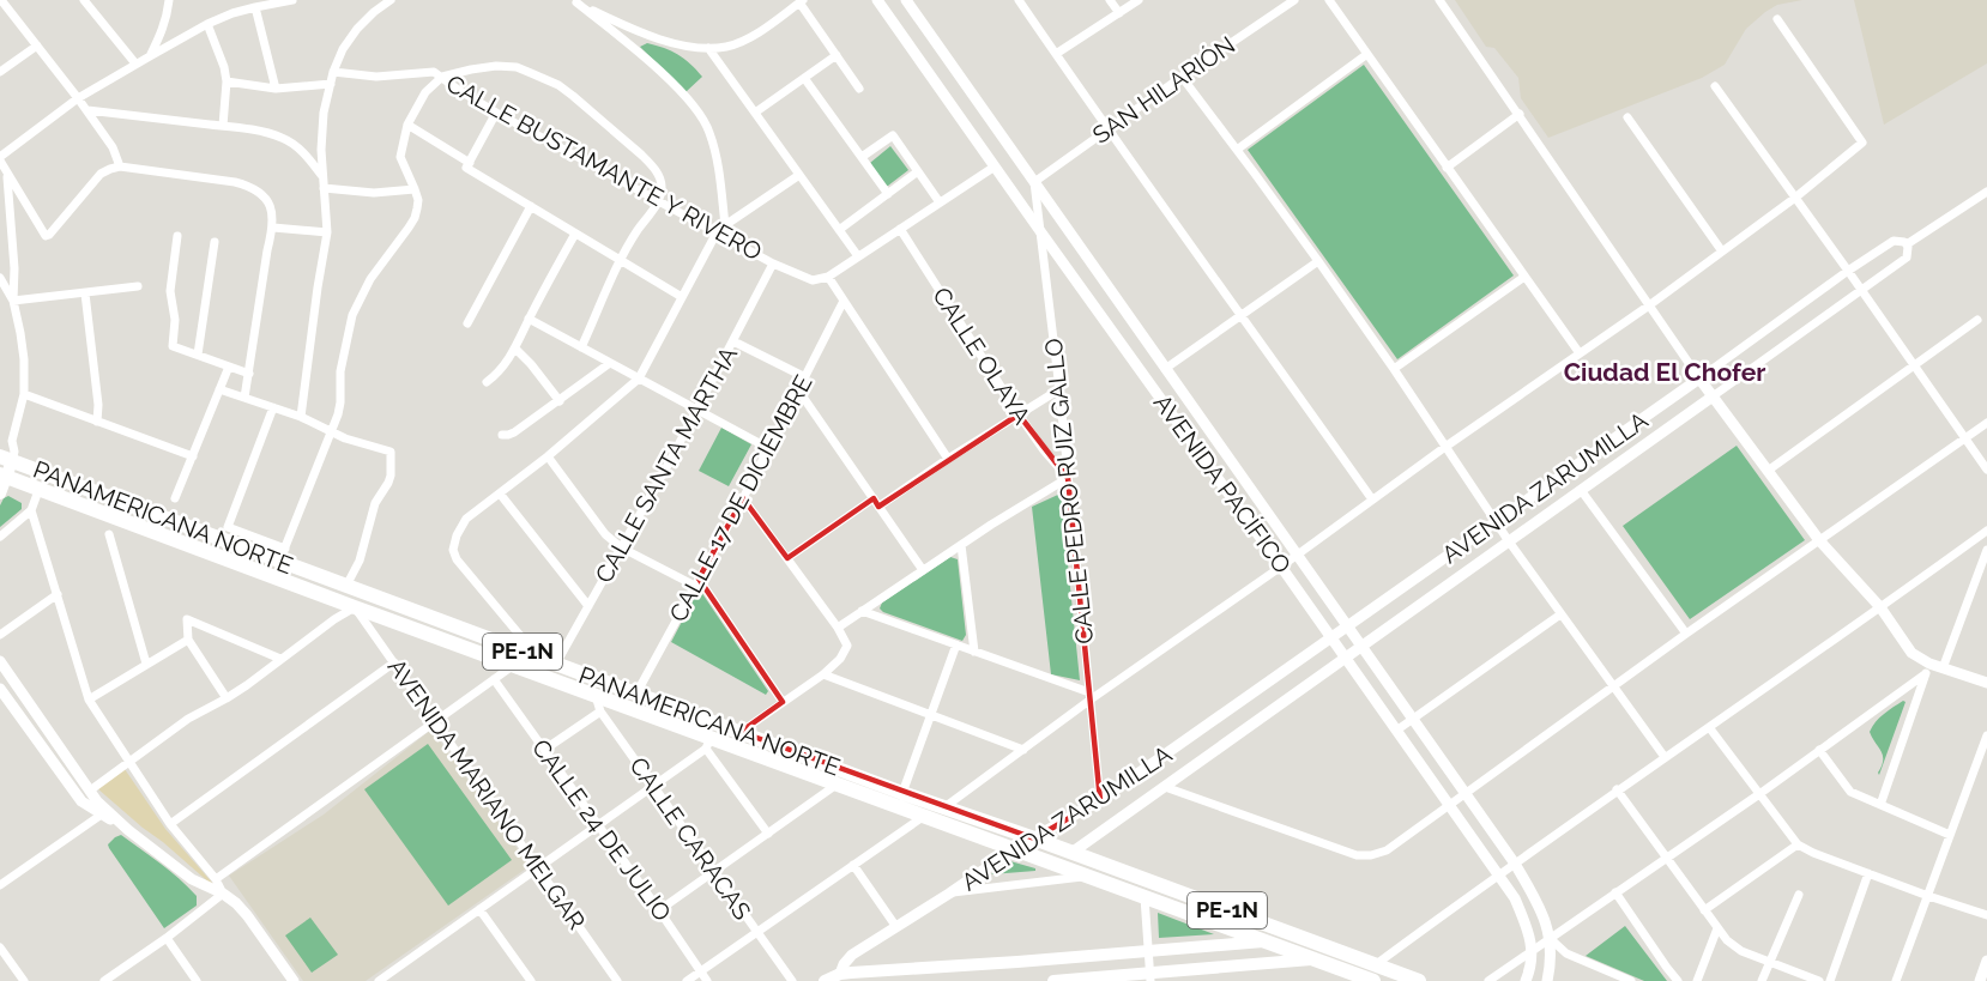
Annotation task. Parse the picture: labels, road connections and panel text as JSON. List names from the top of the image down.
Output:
{
  "streets": {
    "highway": ["PANAMERICANA NORTE", "PE-1N"],
    "main road": ["AVENIDA ZARUMILLA"],
    "street": [
      "SAN HILARIÓN",
      "CALLE BUSTAMANTE Y RIVERO",
      "CALLE OLAYA",
      "CALLE SANTA MARTHA",
      "AVENIDA PACÍFICO",
      "CALLE PEDRO RUIZ GALLO",
      "CALLE 17 DE DICIEMBRE",
      "AVENIDA MARIANO MELGAR",
      "CALLE 24 DE JULIO",
      "CALLE CARACAS"
    ]
  },
  "crossings": [
    ["SAN HILARIÓN", "AVENIDA PACÍFICO"],
    ["SAN HILARIÓN", "CALLE PEDRO RUIZ GALLO"],
    ["CALLE BUSTAMANTE Y RIVERO", "CALLE SANTA MARTHA"],
    ["CALLE OLAYA", "CALLE PEDRO RUIZ GALLO"],
    ["CALLE SANTA MARTHA", "PANAMERICANA NORTE"],
    ["AVENIDA PACÍFICO", "AVENIDA ZARUMILLA"],
    ["AVENIDA PACÍFICO", "CALLE PEDRO RUIZ GALLO"],
    ["AVENIDA ZARUMILLA", "CALLE PEDRO RUIZ GALLO"],
    ["AVENIDA ZARUMILLA", "PANAMERICANA NORTE"],
    ["CALLE 17 DE DICIEMBRE", "PANAMERICANA NORTE"],
    ["PANAMERICANA NORTE", "AVENIDA MARIANO MELGAR"],
    ["PANAMERICANA NORTE", "CALLE CARACAS"]
  ],
  "districts": ["Ciudad El Chofer"]
}
